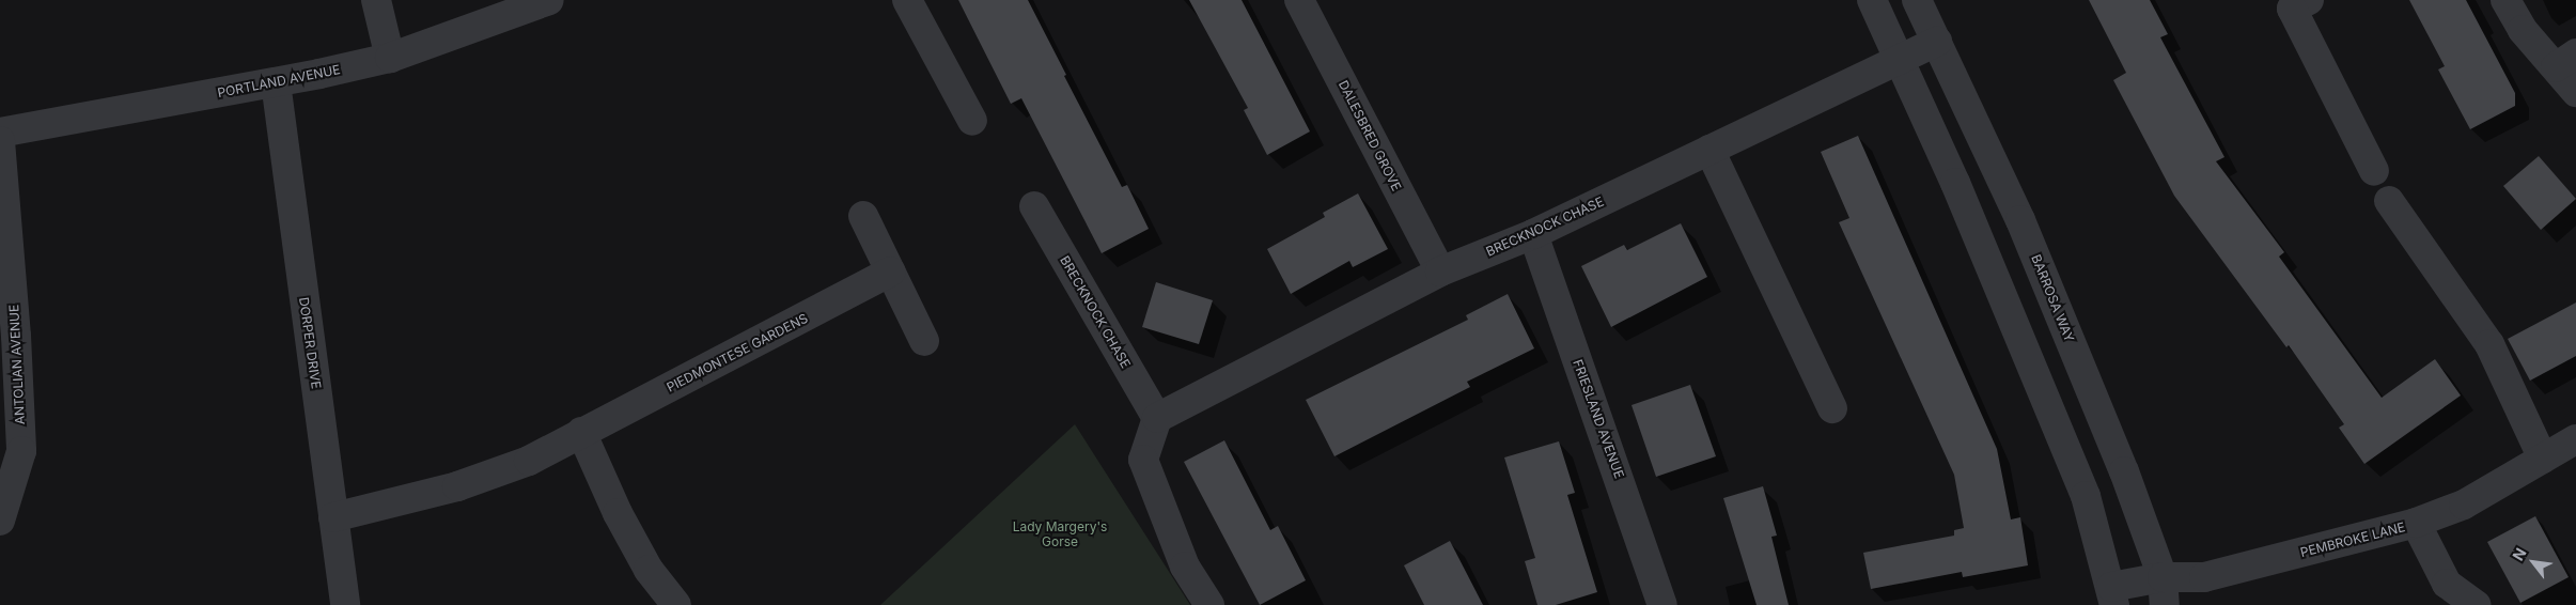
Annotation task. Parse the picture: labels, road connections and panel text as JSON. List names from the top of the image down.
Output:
{
  "streets": {
    "street": [
      "PORTLAND AVENUE",
      "DALESBRED GROVE",
      "BRECKNOCK CHASE",
      "BARROSA WAY",
      "DORPER DRIVE",
      "PIEDMONTESE GARDENS",
      "ANTOLIAN AVENUE",
      "FRIESLAND AVENUE",
      "PEMBROKE LANE"
    ]
  },
  "crossings": [
    ["PORTLAND AVENUE", "DORPER DRIVE"],
    ["DALESBRED GROVE", "BRECKNOCK CHASE"],
    ["BRECKNOCK CHASE", "BARROSA WAY"],
    ["BRECKNOCK CHASE", "FRIESLAND AVENUE"],
    ["BARROSA WAY", "PEMBROKE LANE"],
    ["DORPER DRIVE", "PIEDMONTESE GARDENS"]
  ],
  "parks": ["Lady Margery's Gorse"],
  "north": "top left"
}
